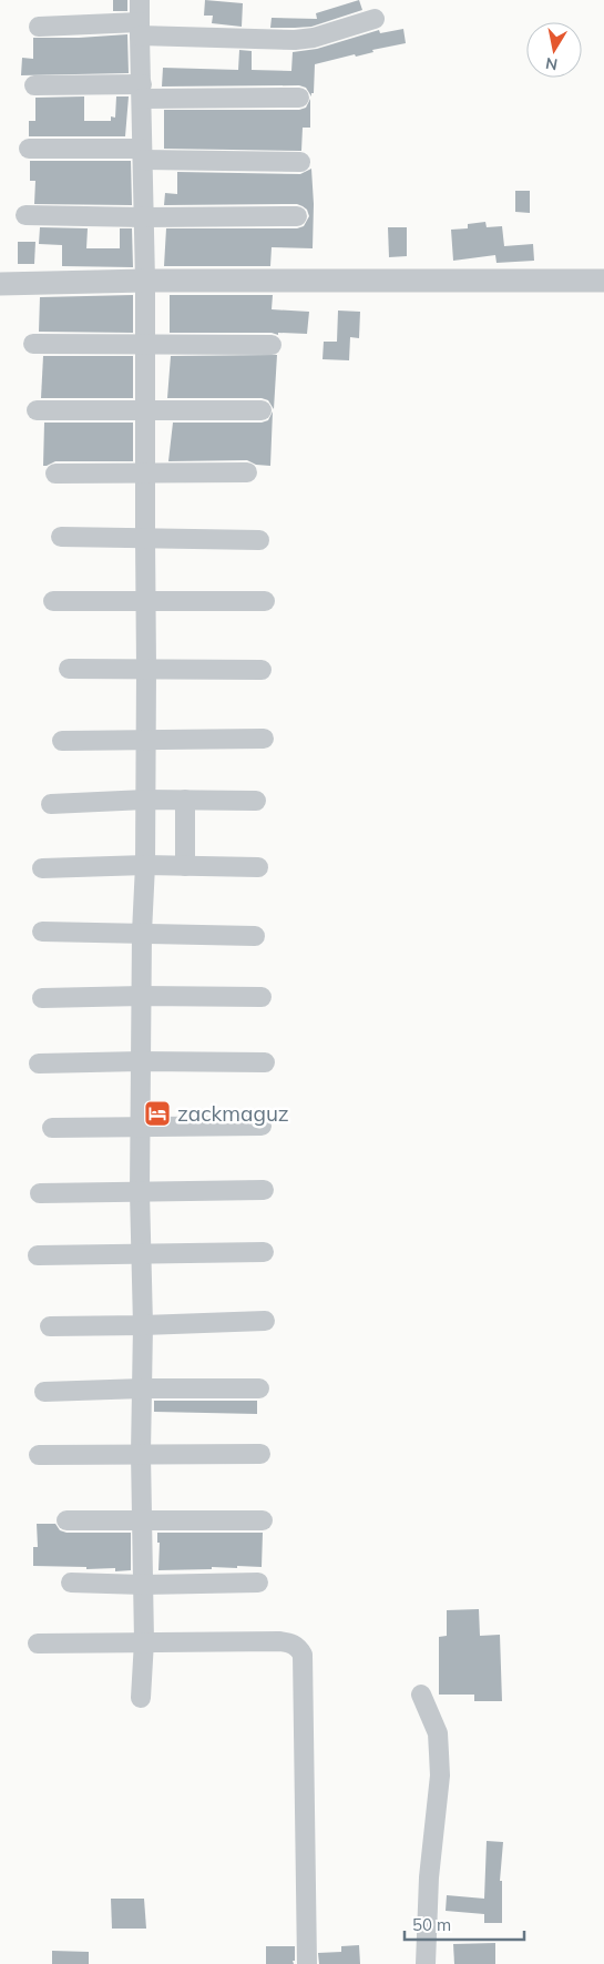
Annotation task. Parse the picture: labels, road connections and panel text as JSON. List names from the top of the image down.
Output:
{
  "places": {
    "hotel": ["zackmaguz"]
  },
  "scale_bar": "50 m",
  "north": "bottom"
}
